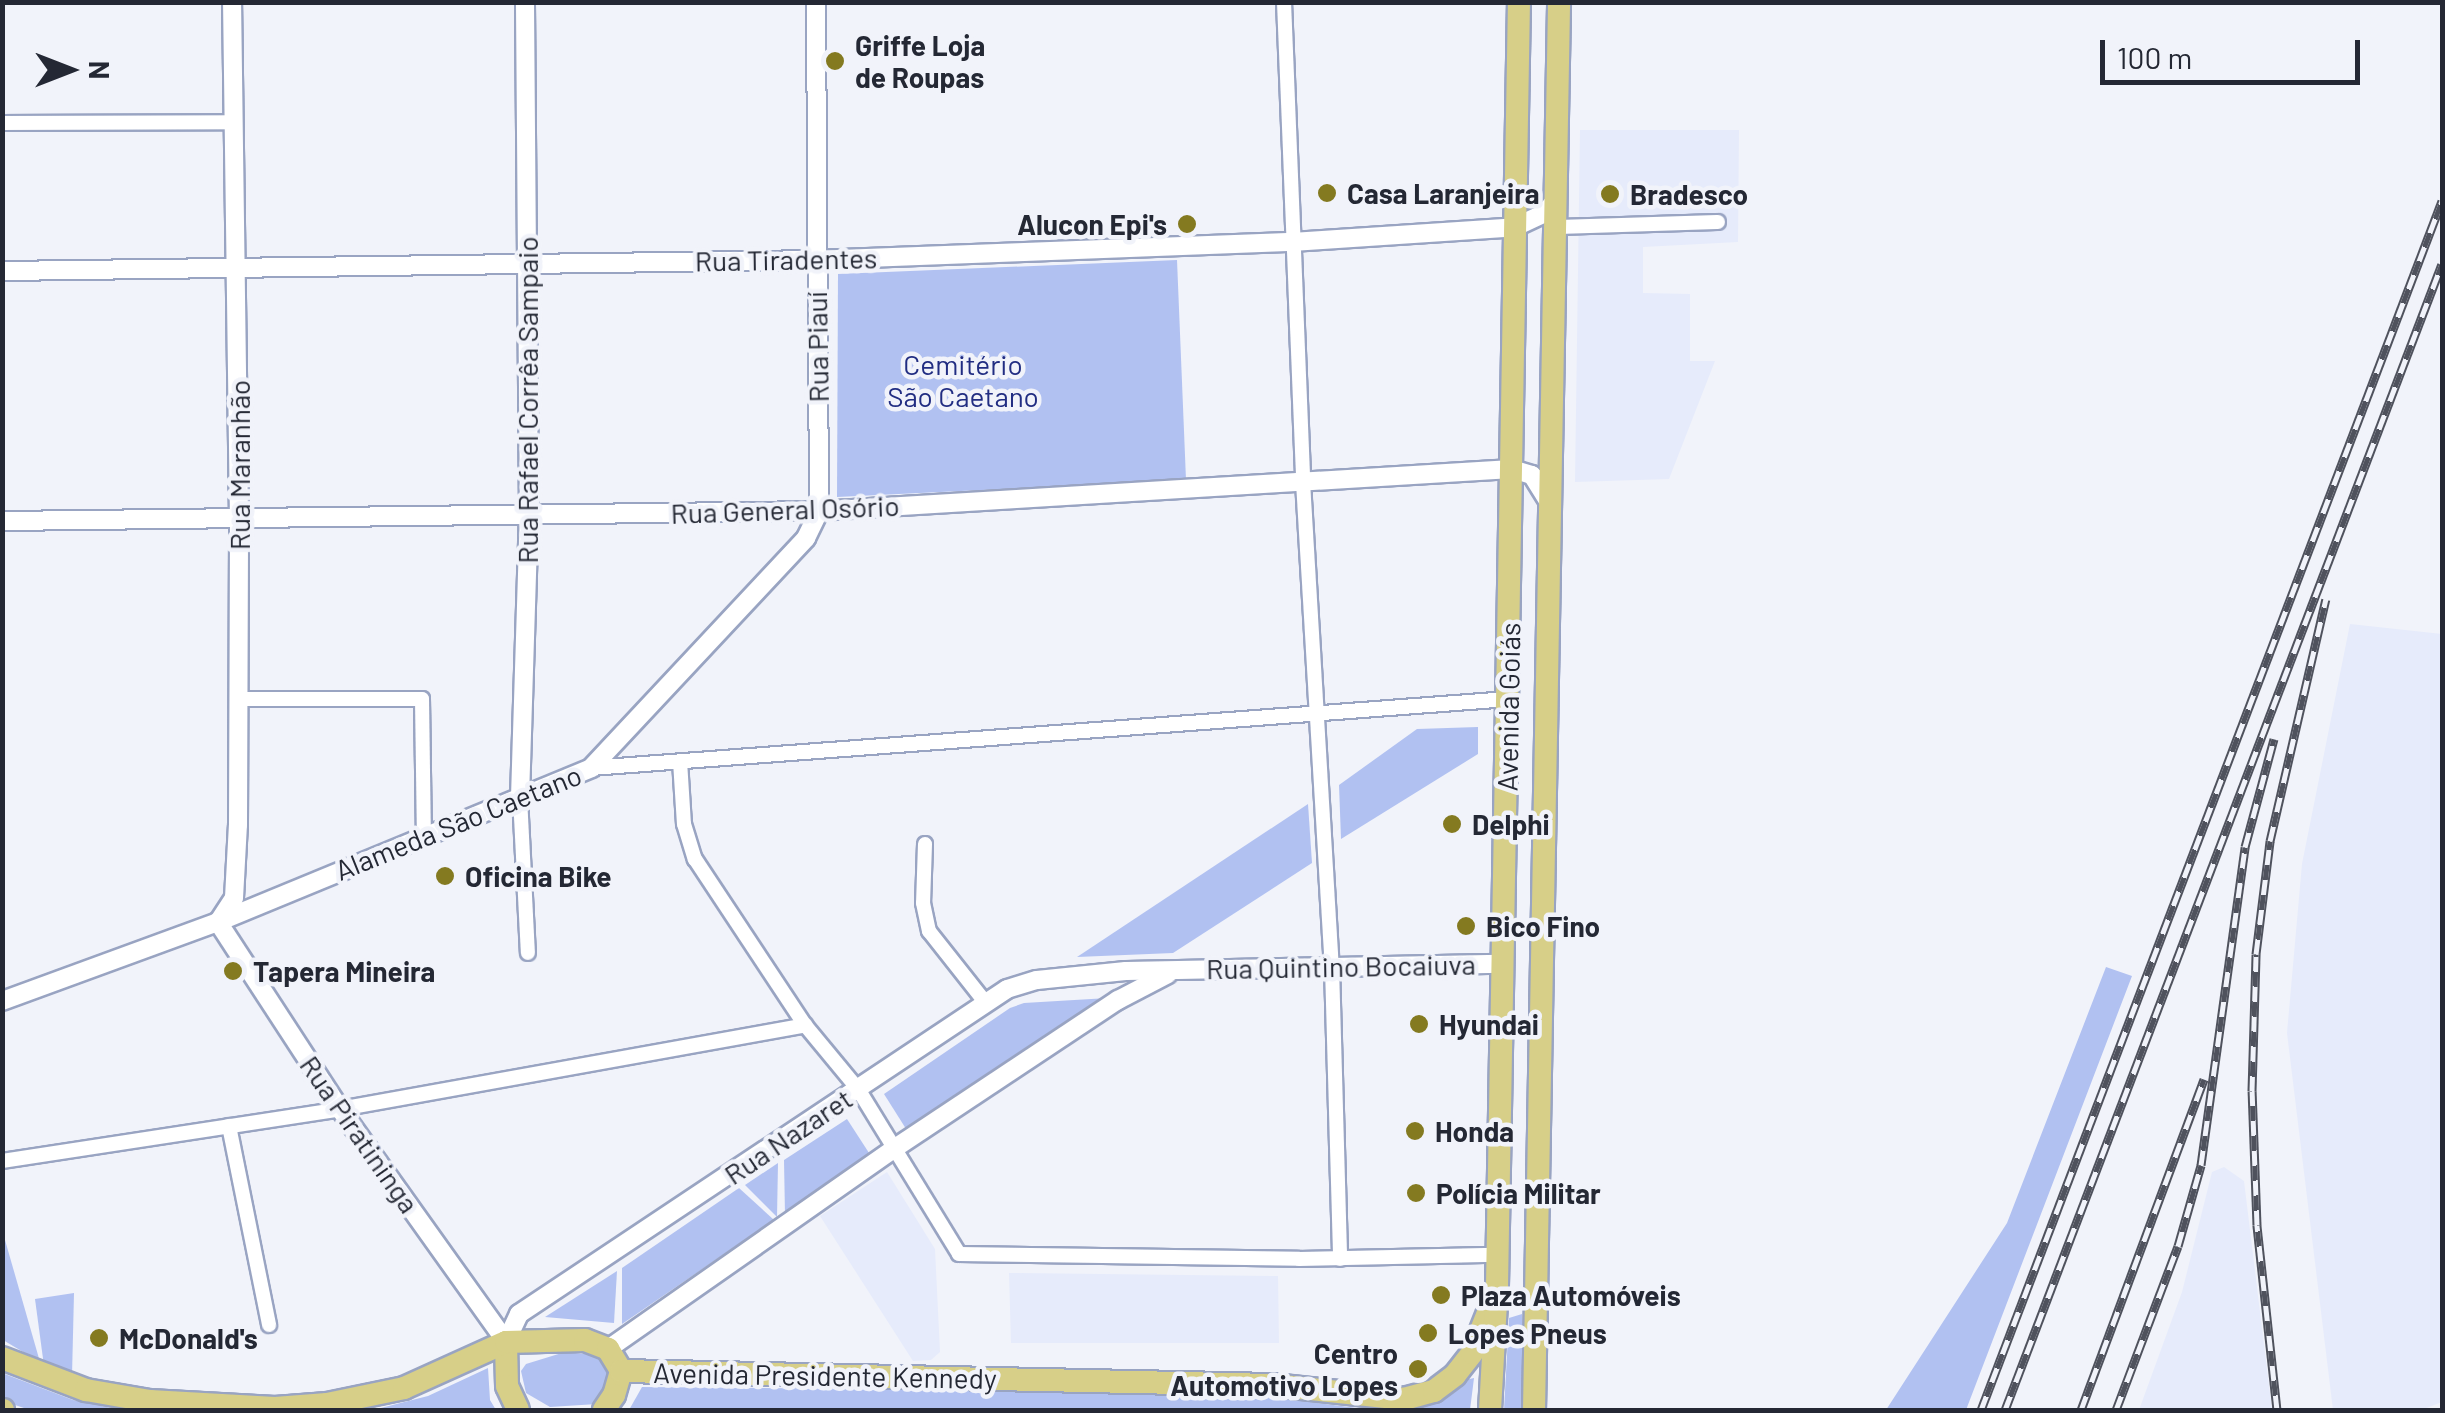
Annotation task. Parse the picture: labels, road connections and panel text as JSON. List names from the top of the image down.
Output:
{
  "streets": {
    "main road": ["Avenida Goiás", "Avenida Presidente Kennedy"],
    "street": [
      "Rua Tiradentes",
      "Rua Piauí",
      "Rua Rafael Corrêa Sampaio",
      "Rua Maranhão",
      "Rua General Osório",
      "Alameda São Caetano",
      "Rua Quintino Bocaiuva",
      "Rua Piratininga",
      "Rua Nazaret"
    ]
  },
  "crossings": [
    ["Rua Tiradentes", "Rua Piauí"],
    ["Rua Tiradentes", "Rua Rafael Corrêa Sampaio"],
    ["Rua Tiradentes", "Rua Maranhão"],
    ["Rua Tiradentes", "Avenida Goiás"],
    ["Rua Piauí", "Rua General Osório"],
    ["Rua Piauí", "Alameda São Caetano"],
    ["Rua Rafael Corrêa Sampaio", "Rua General Osório"],
    ["Rua Rafael Corrêa Sampaio", "Alameda São Caetano"],
    ["Rua Maranhão", "Rua General Osório"],
    ["Rua Maranhão", "Alameda São Caetano"],
    ["Rua Maranhão", "Rua Piratininga"],
    ["Rua General Osório", "Avenida Goiás"],
    ["Rua General Osório", "Alameda São Caetano"],
    ["Avenida Goiás", "Rua Quintino Bocaiuva"],
    ["Avenida Goiás", "Avenida Presidente Kennedy"],
    ["Alameda São Caetano", "Rua Piratininga"],
    ["Rua Quintino Bocaiuva", "Rua Nazaret"],
    ["Rua Piratininga", "Rua Nazaret"]
  ],
  "parks": ["Cemitério São Caetano"],
  "places": [
    "Griffe Loja de Roupas",
    "Casa Laranjeira",
    "Bradesco",
    "Alucon Epi's",
    "Delphi",
    "Oficina Bike",
    "Bico Fino",
    "Tapera Mineira",
    "Hyundai",
    "Honda",
    "Polícia Militar",
    "Plaza Automóveis",
    "Lopes Pneus",
    "McDonald's",
    "Centro Automotivo Lopes"
  ],
  "scale_bar": "100 m",
  "north": "right"
}
